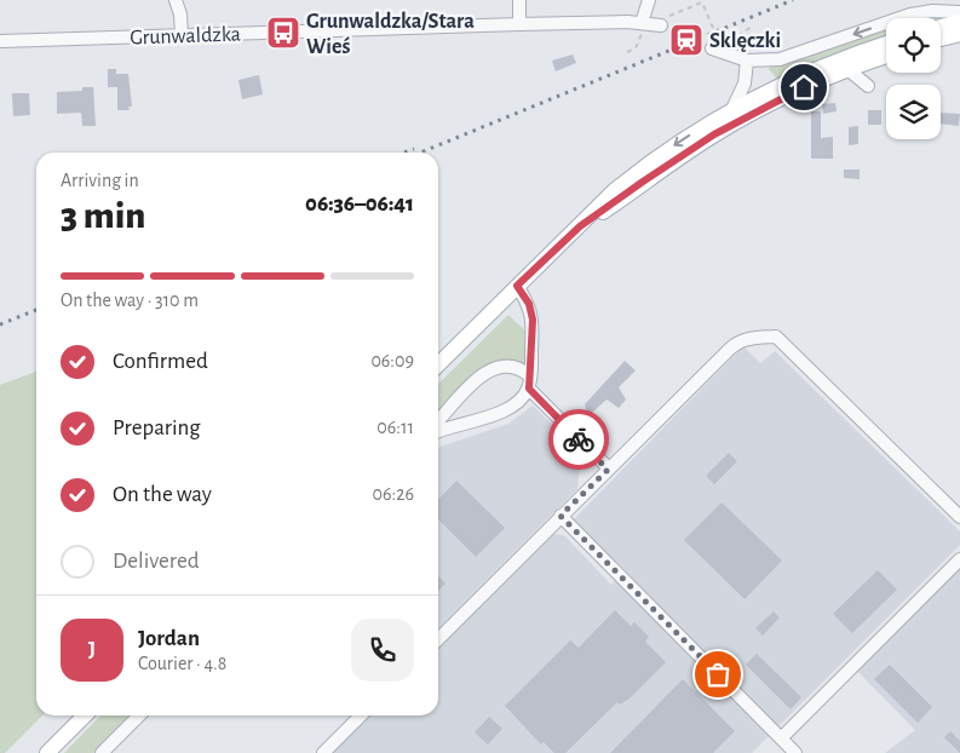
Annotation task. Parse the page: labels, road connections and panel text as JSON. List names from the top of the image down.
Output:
{
  "streets": {
    "street": ["Grunwaldzka"]
  },
  "places": {
    "bus stop": ["Grunwaldzka/Stara Wieś"],
    "station": ["Sklęczki"]
  },
  "page": {
    "heading": ["3 min", "Arriving in", "06:36–06:41"],
    "panel": ["Jordan", "Courier · 4.8"],
    "bar": "On the way · 310 m",
    "list": [
      ["Confirmed", "06:09"],
      ["Preparing", "06:11"],
      ["On the way", "06:26"],
      "Delivered"
    ],
    "round": "J"
  }
}
